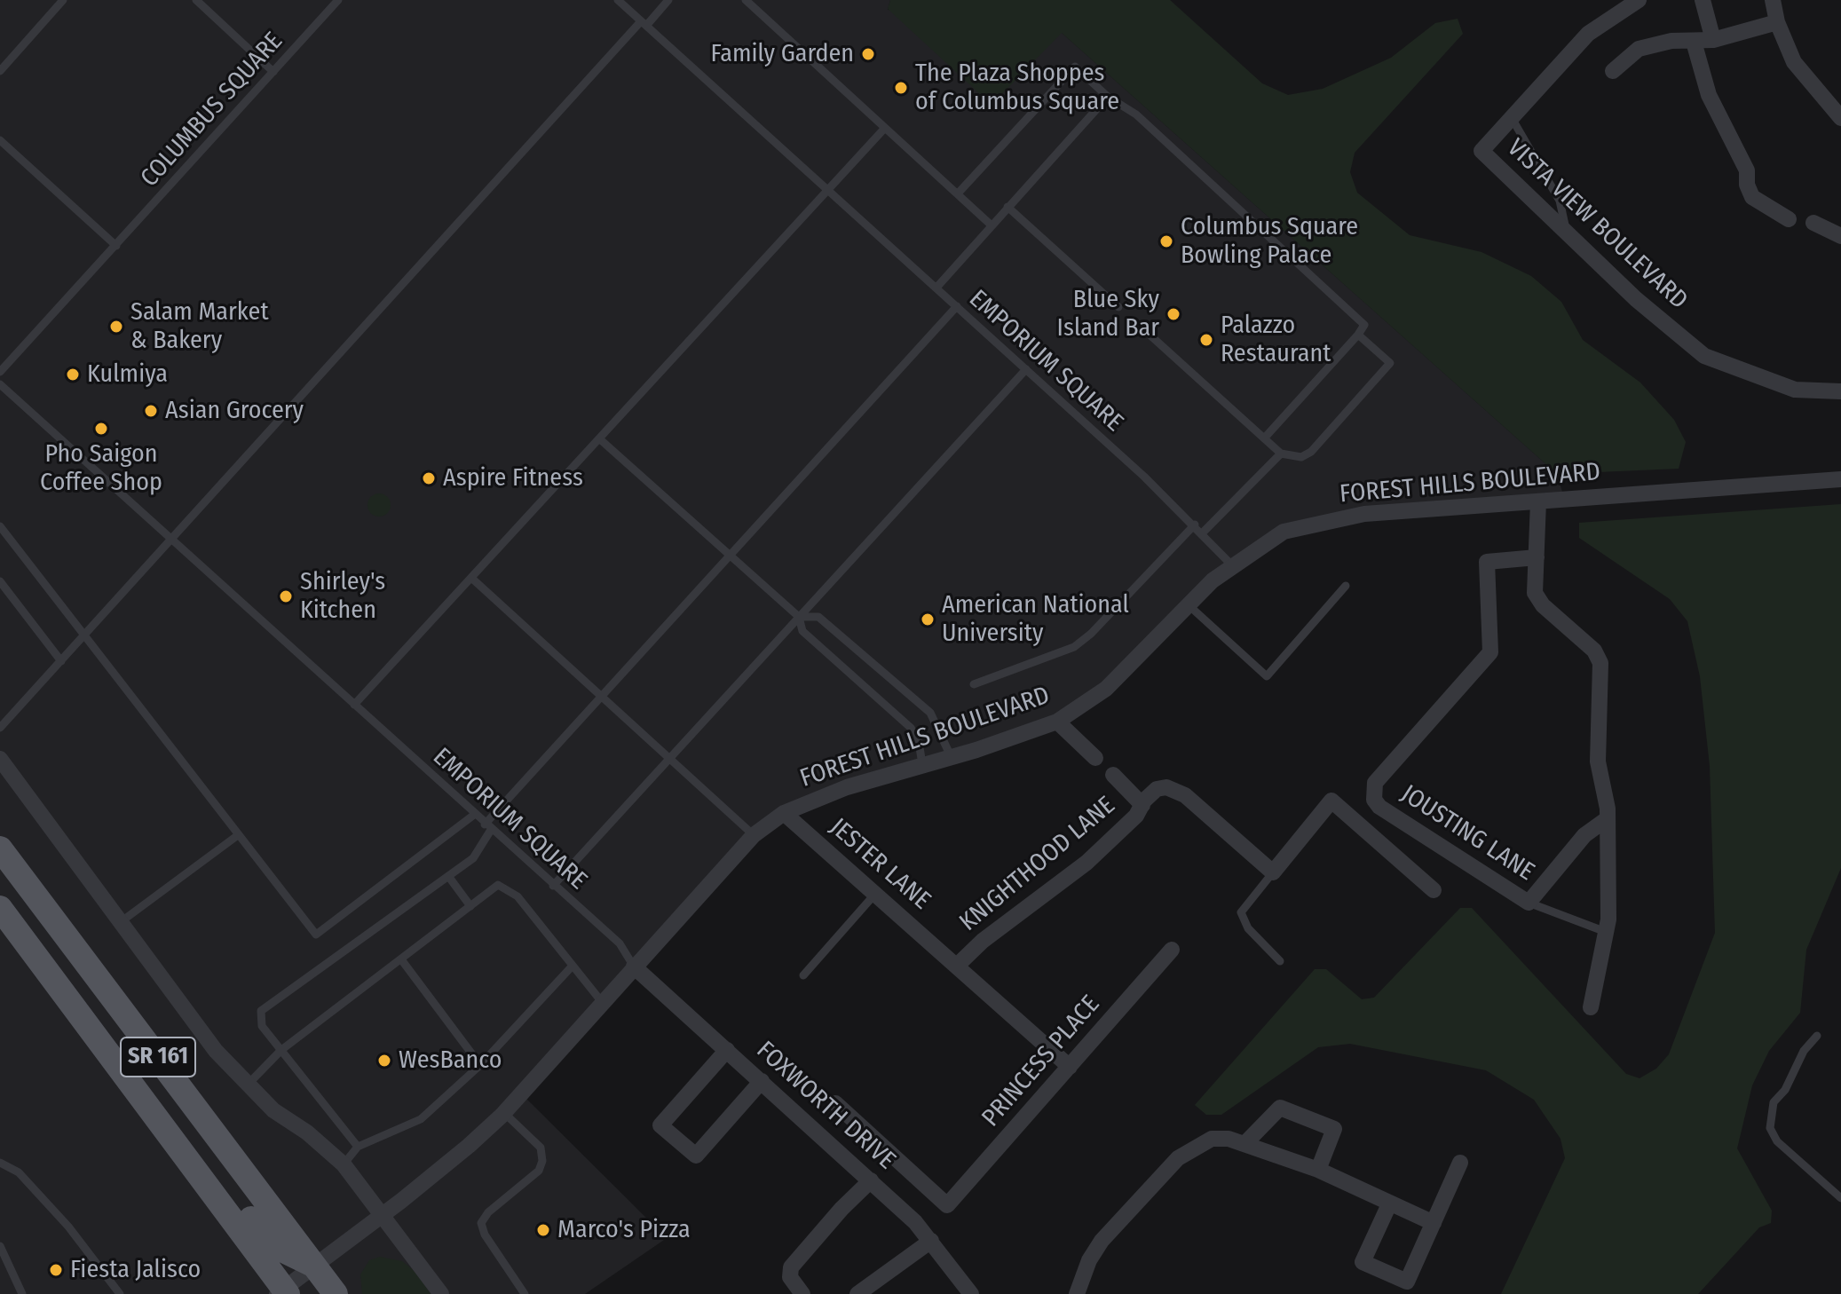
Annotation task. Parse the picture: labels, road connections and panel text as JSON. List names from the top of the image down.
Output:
{
  "streets": {
    "main road": ["SR 161"],
    "street": [
      "VISTA VIEW BOULEVARD",
      "FOREST HILLS BOULEVARD",
      "JOUSTING LANE",
      "JESTER LANE",
      "KNIGHTHOOD LANE",
      "PRINCESS PLACE",
      "FOXWORTH DRIVE"
    ],
    "lane": ["COLUMBUS SQUARE", "EMPORIUM SQUARE"]
  },
  "crossings": [
    ["EMPORIUM SQUARE", "FOREST HILLS BOULEVARD"],
    ["EMPORIUM SQUARE", "FOXWORTH DRIVE"],
    ["FOREST HILLS BOULEVARD", "JESTER LANE"],
    ["FOREST HILLS BOULEVARD", "SR 161"],
    ["FOREST HILLS BOULEVARD", "FOXWORTH DRIVE"],
    ["JESTER LANE", "KNIGHTHOOD LANE"],
    ["JESTER LANE", "PRINCESS PLACE"]
  ],
  "places": [
    "Family Garden",
    "The Plaza Shoppes of Columbus Square",
    "Columbus Square Bowling Palace",
    "Blue Sky Island Bar",
    "Salam Market & Bakery",
    "Palazzo Restaurant",
    "Kulmiya",
    "Asian Grocery",
    "Pho Saigon Coffee Shop",
    "Aspire Fitness",
    "Shirley's Kitchen",
    "American National University",
    "WesBanco",
    "Marco's Pizza",
    "Fiesta Jalisco"
  ]
}
